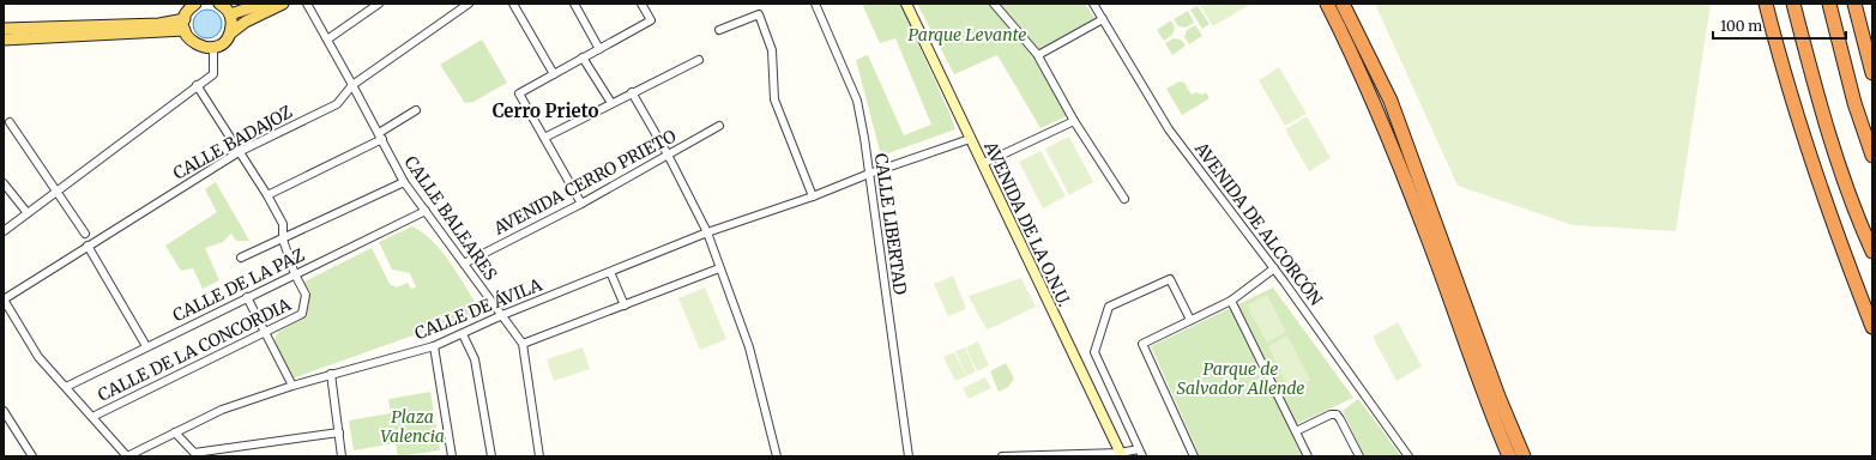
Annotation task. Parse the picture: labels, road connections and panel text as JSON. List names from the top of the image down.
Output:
{
  "streets": {
    "street": [
      "CALLE BADAJOZ",
      "AVENIDA CERRO PRIETO",
      "CALLE BALEARES",
      "CALLE LIBERTAD",
      "AVENIDA DE LA O.N.U.",
      "AVENIDA DE ALCORCÓN",
      "CALLE DE LA PAZ",
      "CALLE DE ÁVILA",
      "CALLE DE LA CONCORDIA"
    ]
  },
  "crossings": [
    ["CALLE BADAJOZ", "CALLE BALEARES"],
    ["AVENIDA CERRO PRIETO", "CALLE BALEARES"],
    ["CALLE BALEARES", "CALLE DE LA PAZ"],
    ["CALLE BALEARES", "CALLE DE ÁVILA"],
    ["CALLE LIBERTAD", "CALLE DE ÁVILA"],
    ["AVENIDA DE LA O.N.U.", "CALLE DE ÁVILA"],
    ["CALLE DE LA PAZ", "CALLE DE LA CONCORDIA"]
  ],
  "districts": ["Cerro Prieto"],
  "parks": ["Parque Levante", "Parque de Salvador Allende", "Plaza Valencia"],
  "scale_bar": "100 m"
}
